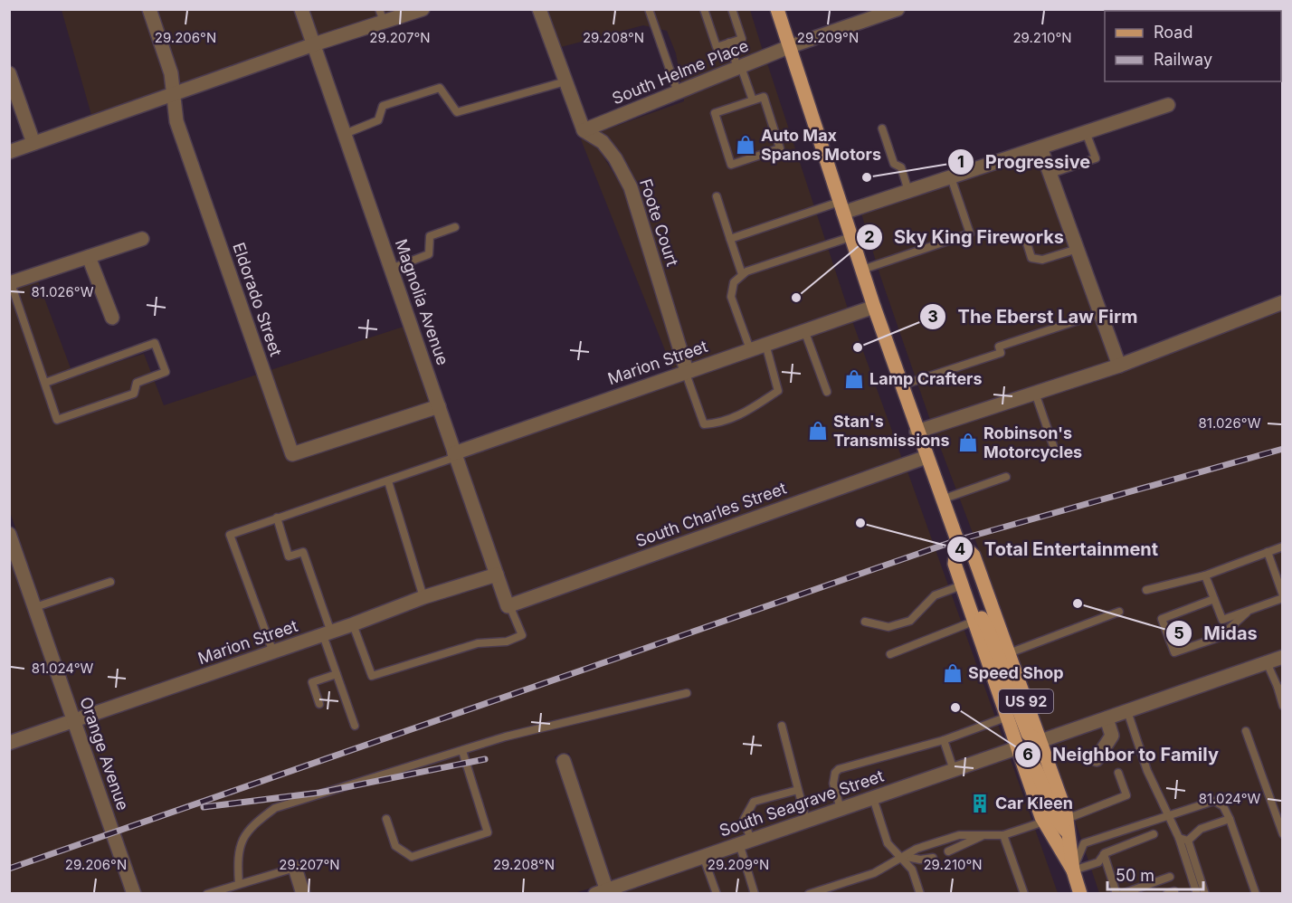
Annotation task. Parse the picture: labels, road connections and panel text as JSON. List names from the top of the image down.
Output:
{
  "streets": {
    "main road": ["US 92"],
    "street": [
      "South Helme Place",
      "Foote Court",
      "Eldorado Street",
      "Magnolia Avenue",
      "Marion Street",
      "South Charles Street",
      "Orange Avenue",
      "South Seagrave Street"
    ]
  },
  "crossings": [
    ["South Helme Place", "Foote Court"],
    ["South Helme Place", "US 92"],
    ["Foote Court", "Marion Street"],
    ["Eldorado Street", "Magnolia Avenue"],
    ["Magnolia Avenue", "Marion Street"],
    ["Magnolia Avenue", "South Charles Street"],
    ["Marion Street", "US 92"],
    ["Marion Street", "Orange Avenue"],
    ["South Charles Street", "US 92"],
    ["US 92", "South Seagrave Street"]
  ],
  "places": {
    "shop": [
      "Auto Max Spanos Motors",
      "Lamp Crafters",
      "Stan's Transmissions",
      "Robinson's Motorcycles",
      "Speed Shop"
    ],
    "other": [
      "Progressive",
      "Sky King Fireworks",
      "The Eberst Law Firm",
      "Total Entertainment",
      "Midas",
      "Neighbor to Family"
    ],
    "building": ["Car Kleen"]
  },
  "legend": ["Road", "Railway"],
  "scale_bar": "50 m",
  "coordinates": [
    "29.206°N",
    "29.207°N",
    "29.208°N",
    "29.209°N",
    "29.210°N",
    "81.026°W",
    "81.024°W"
  ]
}
